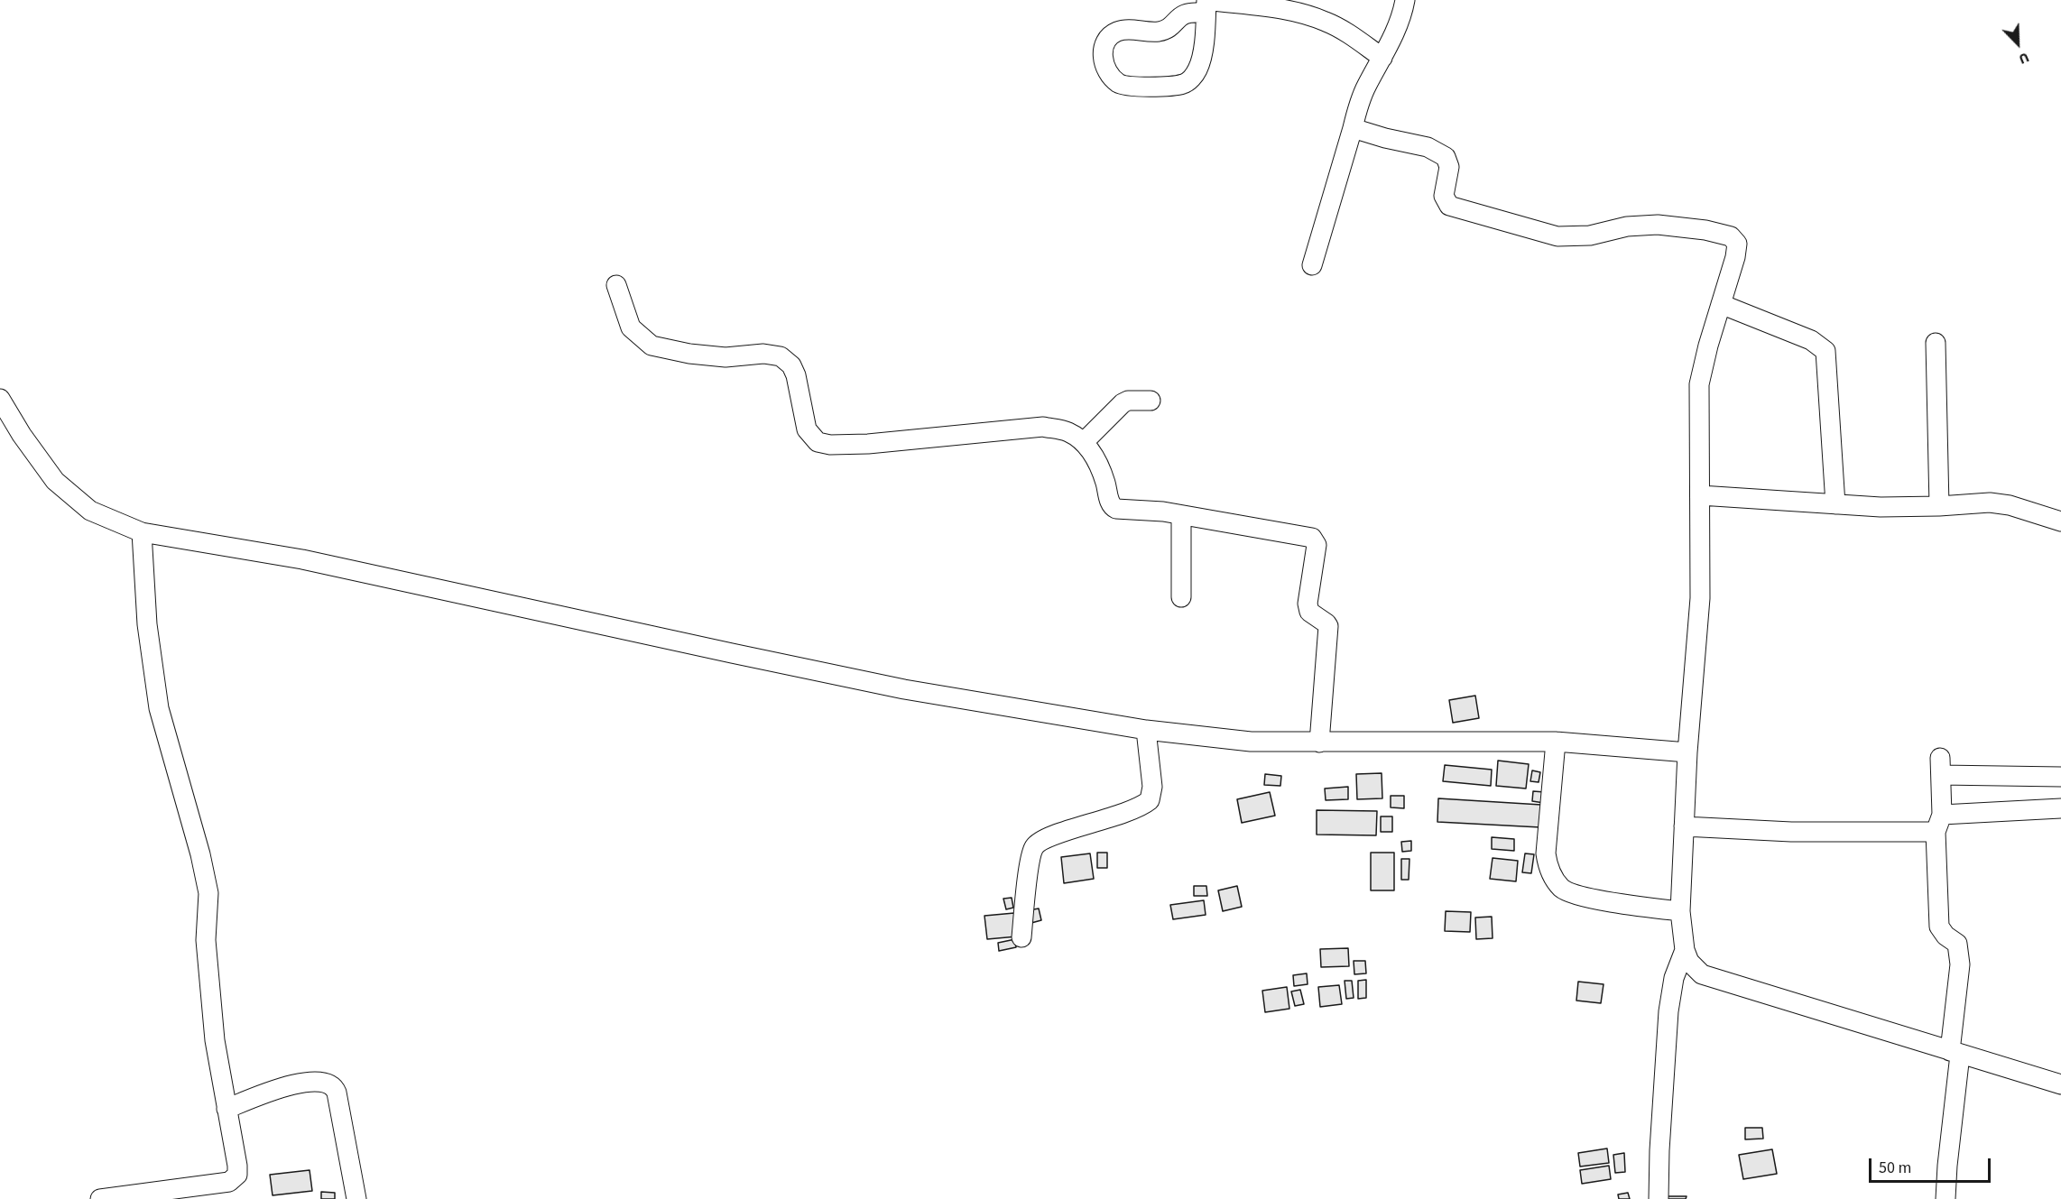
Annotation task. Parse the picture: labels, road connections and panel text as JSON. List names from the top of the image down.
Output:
{
  "scale_bar": "50 m",
  "north": "bottom right"
}
